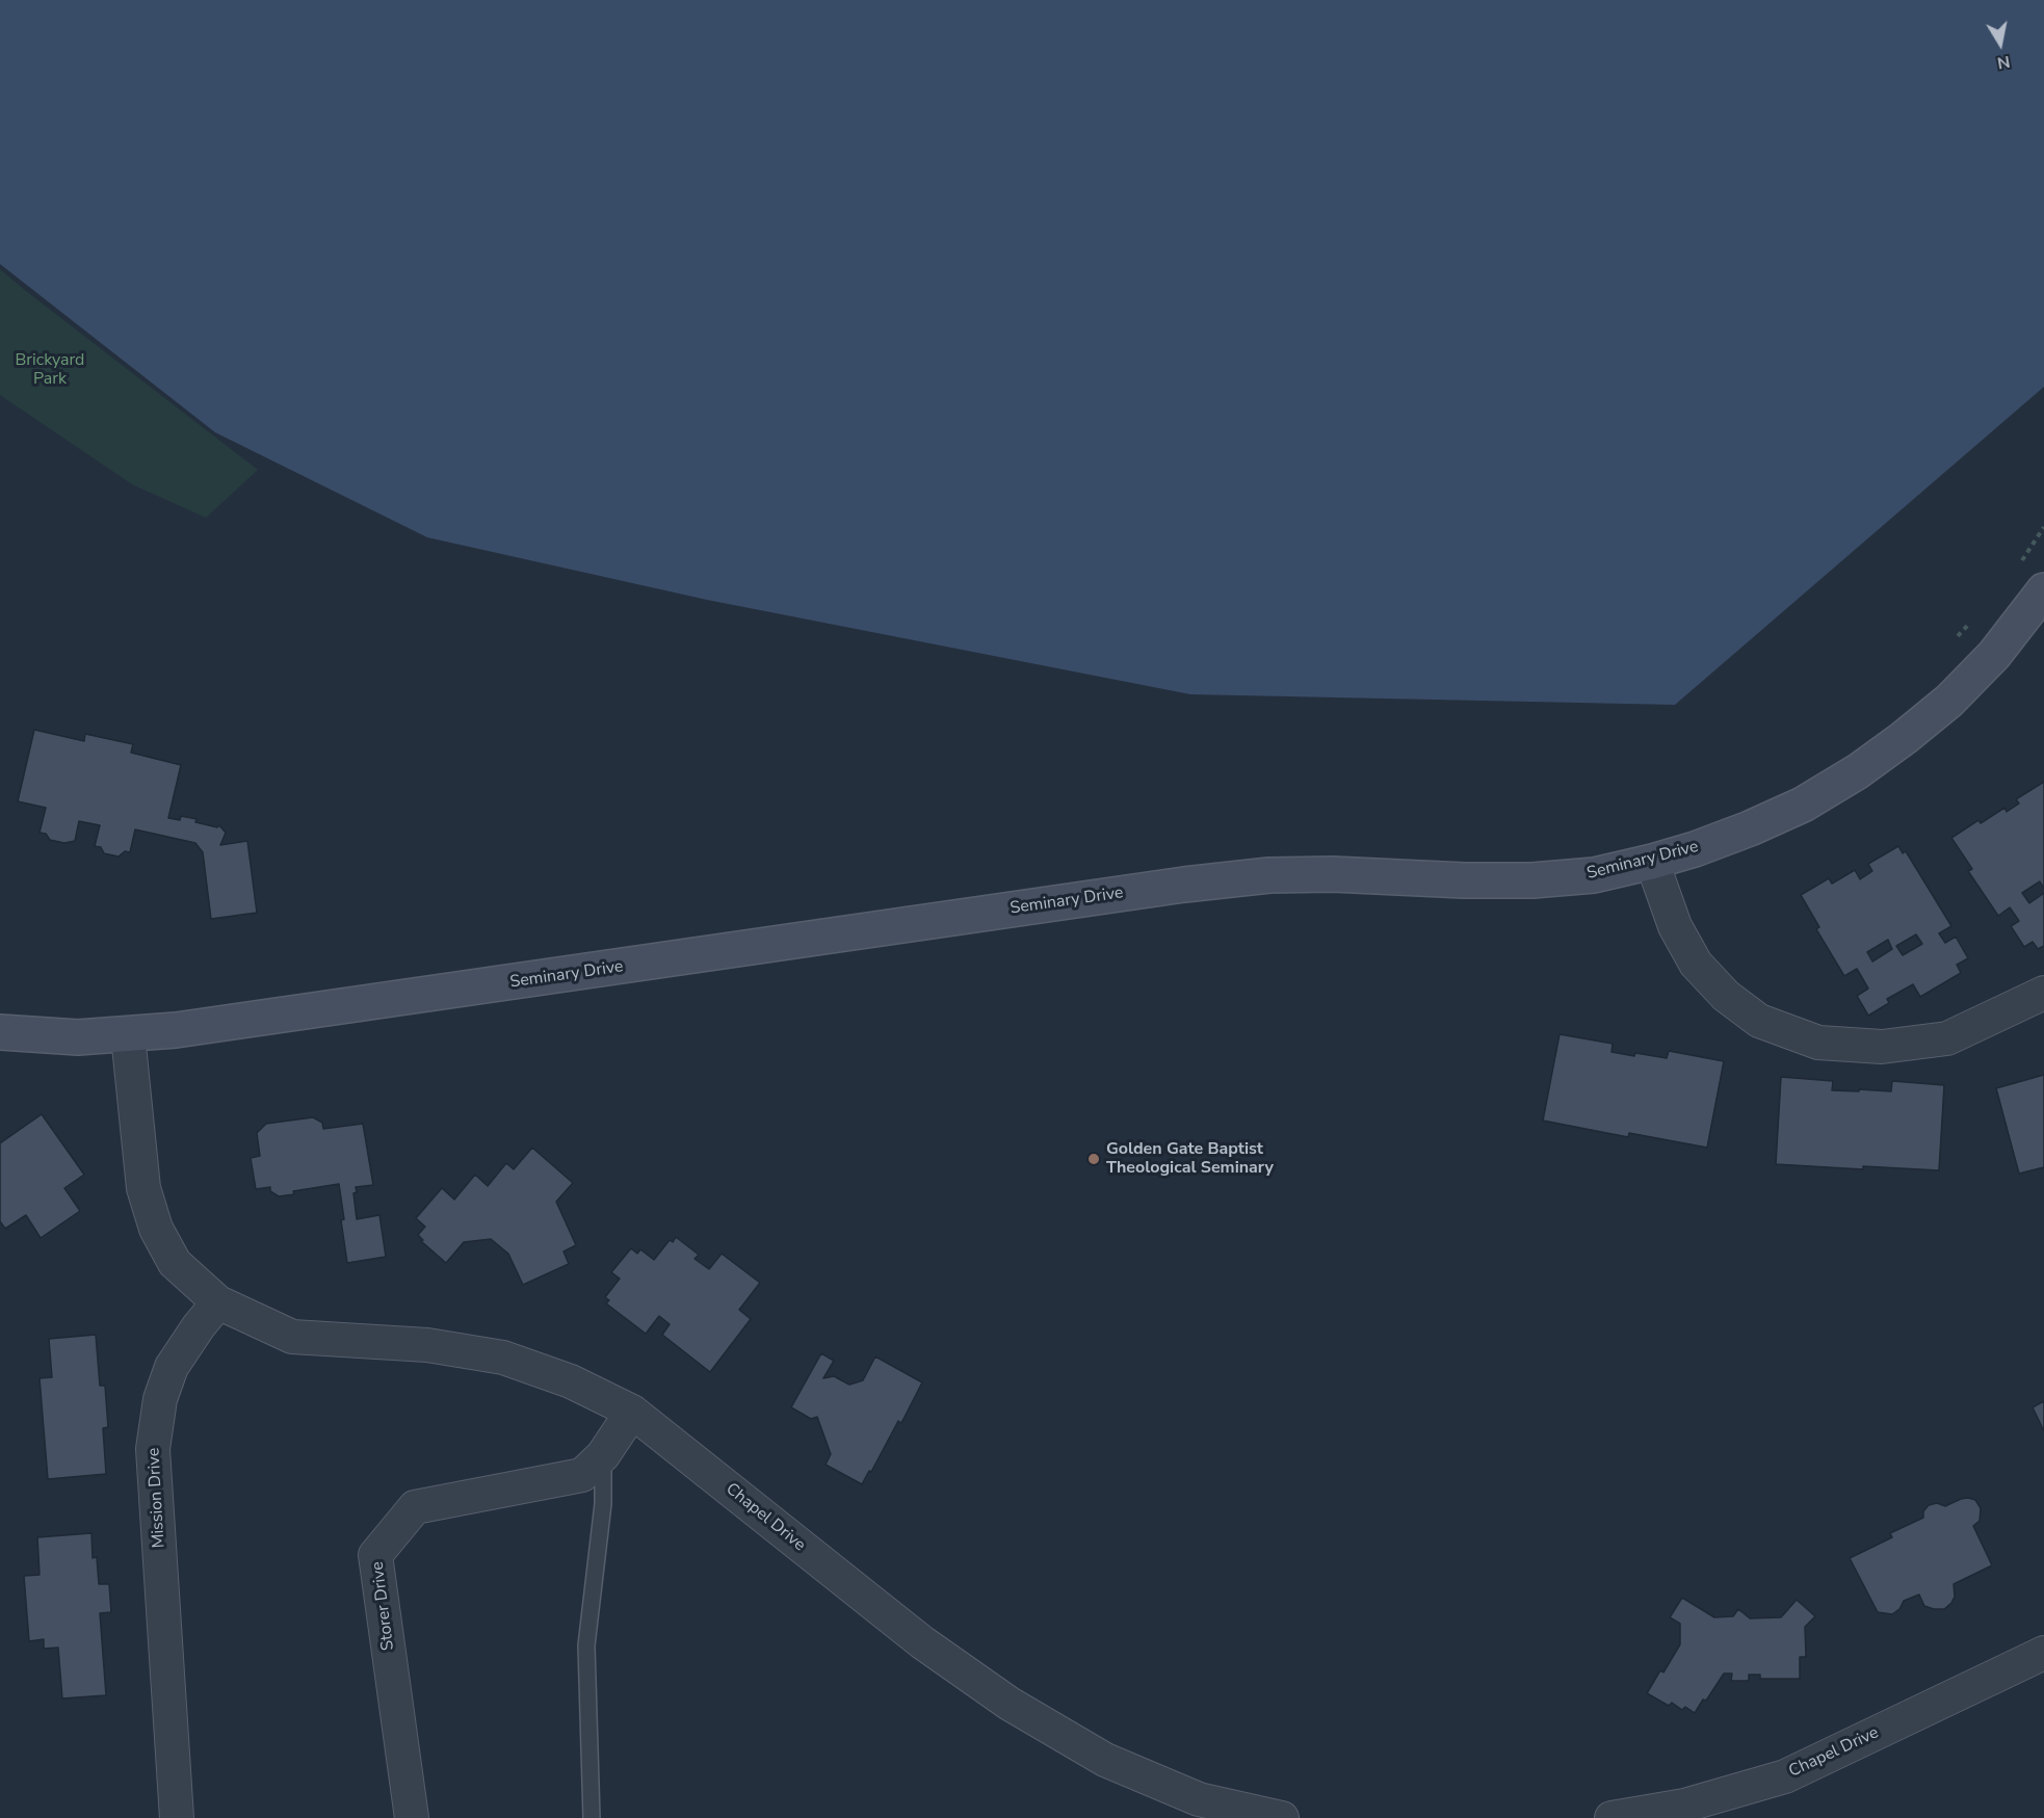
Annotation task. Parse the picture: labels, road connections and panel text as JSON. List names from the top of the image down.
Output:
{
  "streets": {
    "street": [
      "Seminary Drive",
      "Mission Drive",
      "Chapel Drive",
      "Storer Drive"
    ]
  },
  "crossings": [
    ["Mission Drive", "Chapel Drive"],
    ["Chapel Drive", "Storer Drive"]
  ],
  "parks": ["Brickyard Park"],
  "places": ["Golden Gate Baptist Theological Seminary"],
  "north": "bottom"
}
